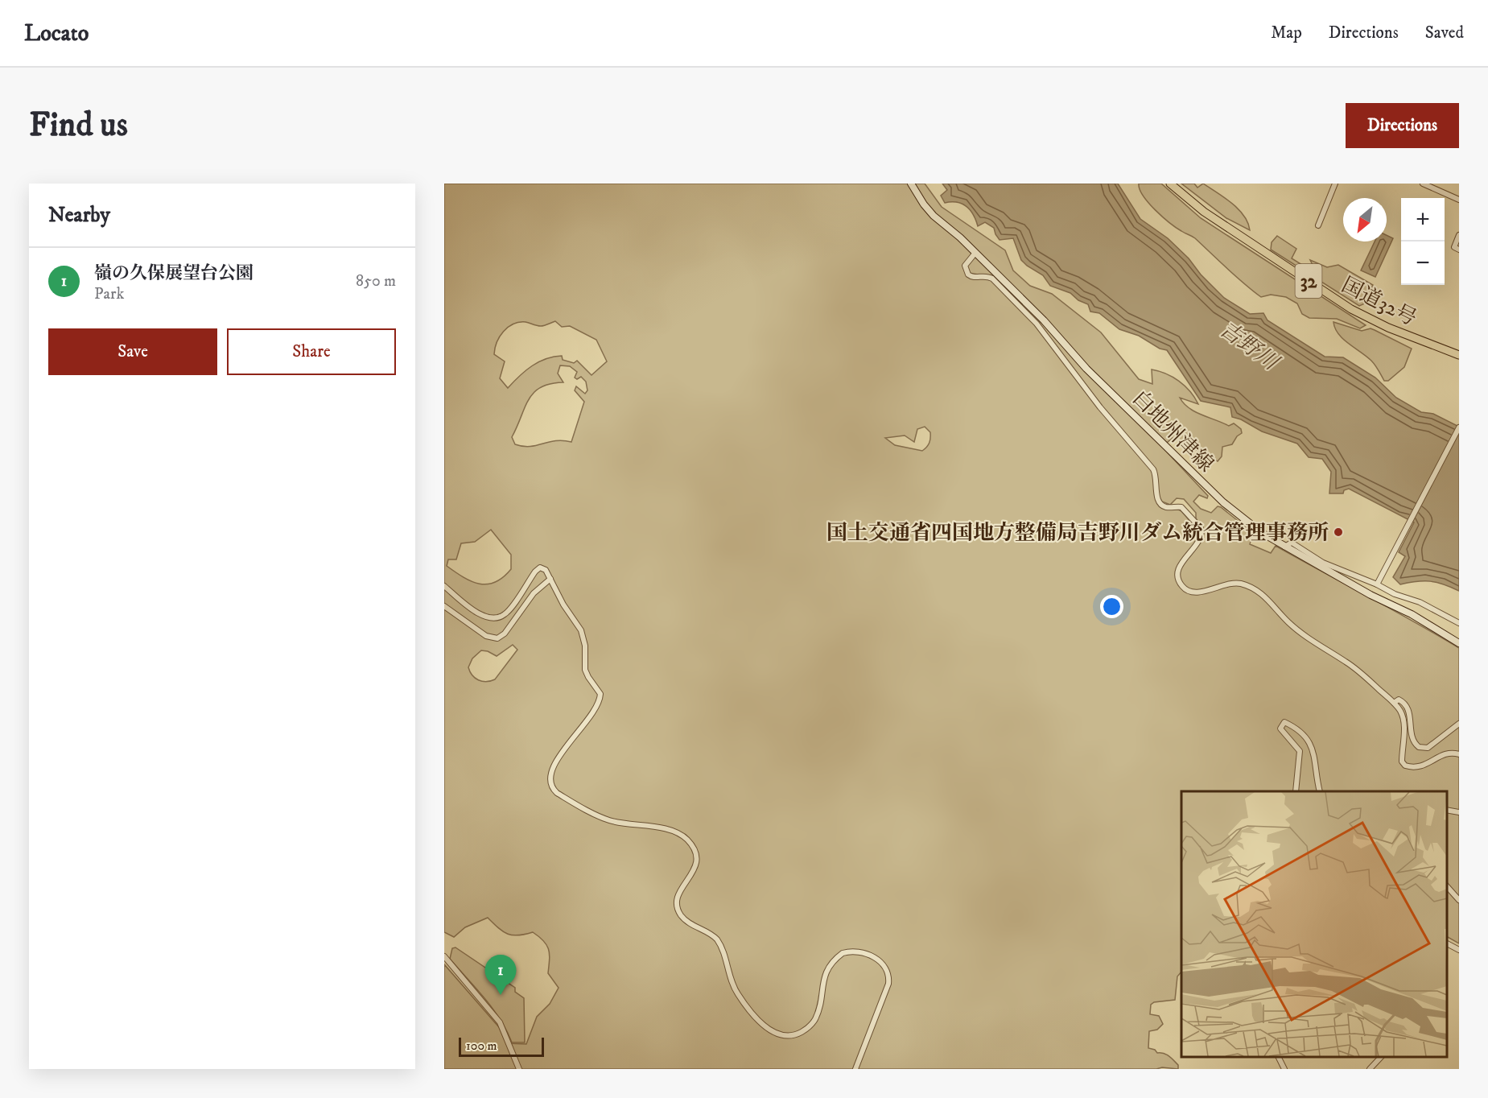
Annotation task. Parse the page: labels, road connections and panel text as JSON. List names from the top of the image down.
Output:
{
  "streets": {
    "highway": ["32", "国道32号"],
    "main road": ["白地州津線"]
  },
  "water": ["吉野川"],
  "places": ["国土交通省四国地方整備局吉野川ダム統合管理事務所"],
  "scale_bar": "100 m",
  "north": "bottom left",
  "page": {
    "header": "Locato",
    "nav": ["Map", "Directions", "Saved"],
    "buttons": [
      "Directions",
      ["Save", "Share"]
    ],
    "title": "Find us",
    "heading": "Nearby",
    "map_buttons": ["+", "−"],
    "list": [
      {
        "mark": "1",
        "name": "嶺の久保展望台公園",
        "note": "Park",
        "value": "850 m"
      }
    ],
    "pins": "1",
    "scale": "100 m"
  }
}
